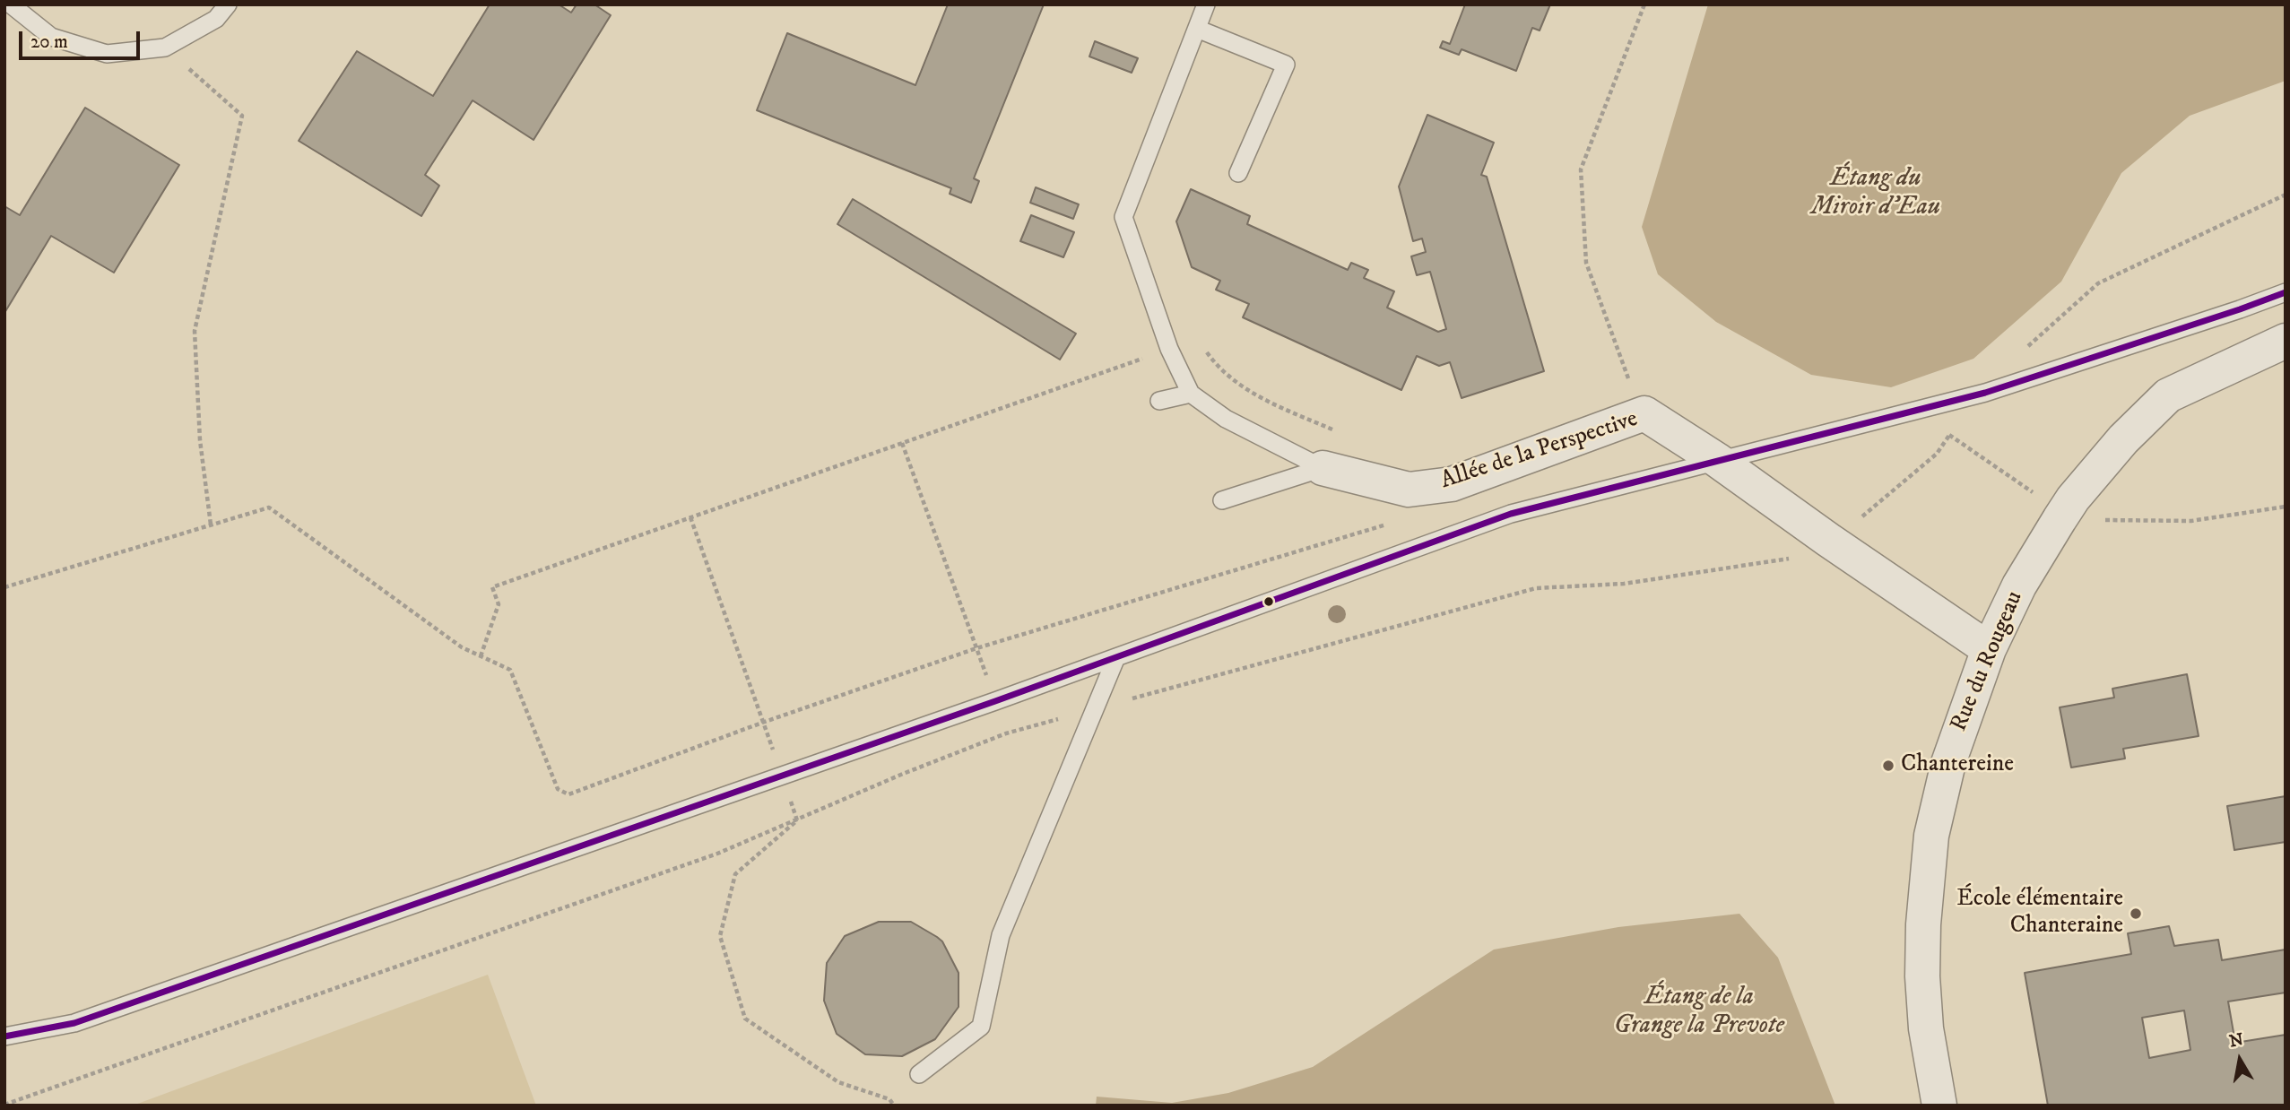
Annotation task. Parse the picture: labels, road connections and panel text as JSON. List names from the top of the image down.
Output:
{
  "streets": {
    "street": ["Allée de la Perspective", "Rue du Rougeau"]
  },
  "crossings": [
    ["Allée de la Perspective", "Rue du Rougeau"]
  ],
  "water": ["Étang du Miroir d'Eau", "Étang de la Grange la Prevote"],
  "places": ["Chantereine", "École élémentaire Chanteraine"],
  "scale_bar": "20 m",
  "north": "top"
}
